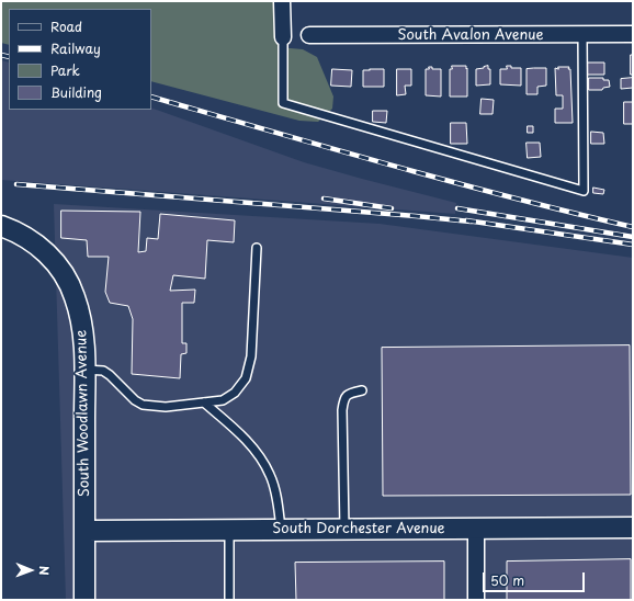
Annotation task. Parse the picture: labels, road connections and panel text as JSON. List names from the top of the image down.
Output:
{
  "streets": {
    "street": ["South Avalon Avenue", "South Woodlawn Avenue", "South Dorchester Avenue"]
  },
  "crossings": [
    ["South Woodlawn Avenue", "South Dorchester Avenue"]
  ],
  "legend": [
    "Road",
    "Railway",
    "Park",
    "Building"
  ],
  "scale_bar": "50 m",
  "north": "right"
}
